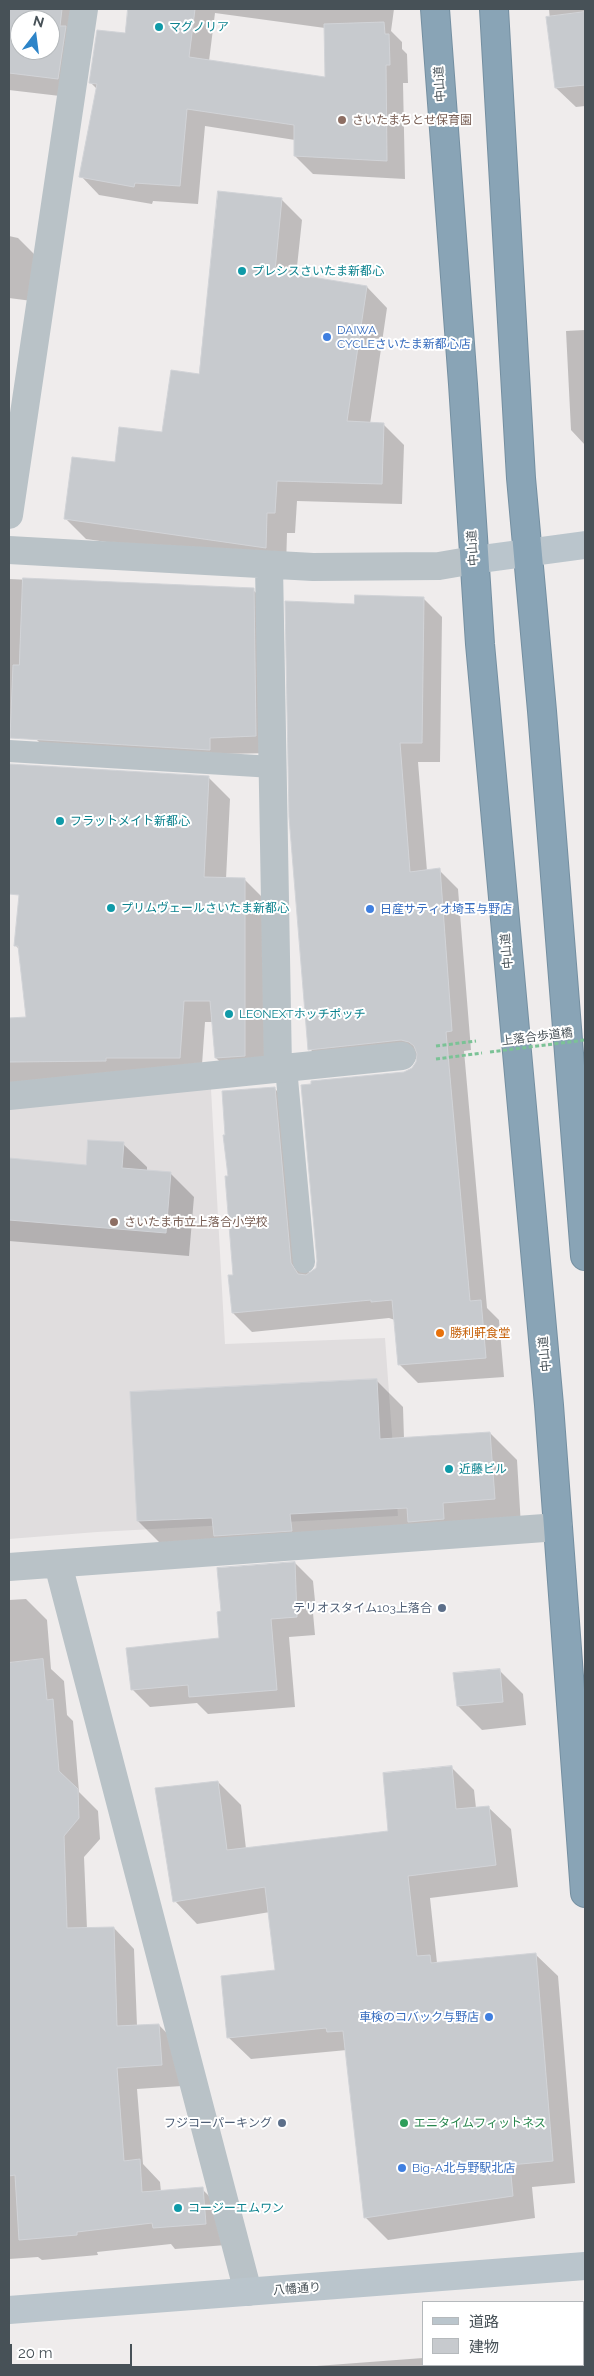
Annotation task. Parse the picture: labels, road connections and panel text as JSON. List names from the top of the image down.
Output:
{
  "streets": {
    "highway": ["中山道"],
    "main road": ["八幡通り"],
    "path": ["上落合歩道橋"]
  },
  "places": [
    "マグノリア",
    "さいたまちとせ保育園",
    "プレシスさいたま新都心",
    "DAIWA CYCLEさいたま新都心店",
    "フラットメイト新都心",
    "プリムヴェールさいたま新都心",
    "日産サティオ埼玉与野店",
    "LEONEXTホッチポッチ",
    "さいたま市立上落合小学校",
    "勝利軒食堂",
    "近藤ビル",
    "テリオスタイム103上落合",
    "車検のコバック与野店",
    "フジコーパーキング",
    "エニタイムフィットネス",
    "Big-A北与野駅北店",
    "コージーエムワン"
  ],
  "legend": ["道路", "建物"],
  "scale_bar": "20 m",
  "north": "top"
}
